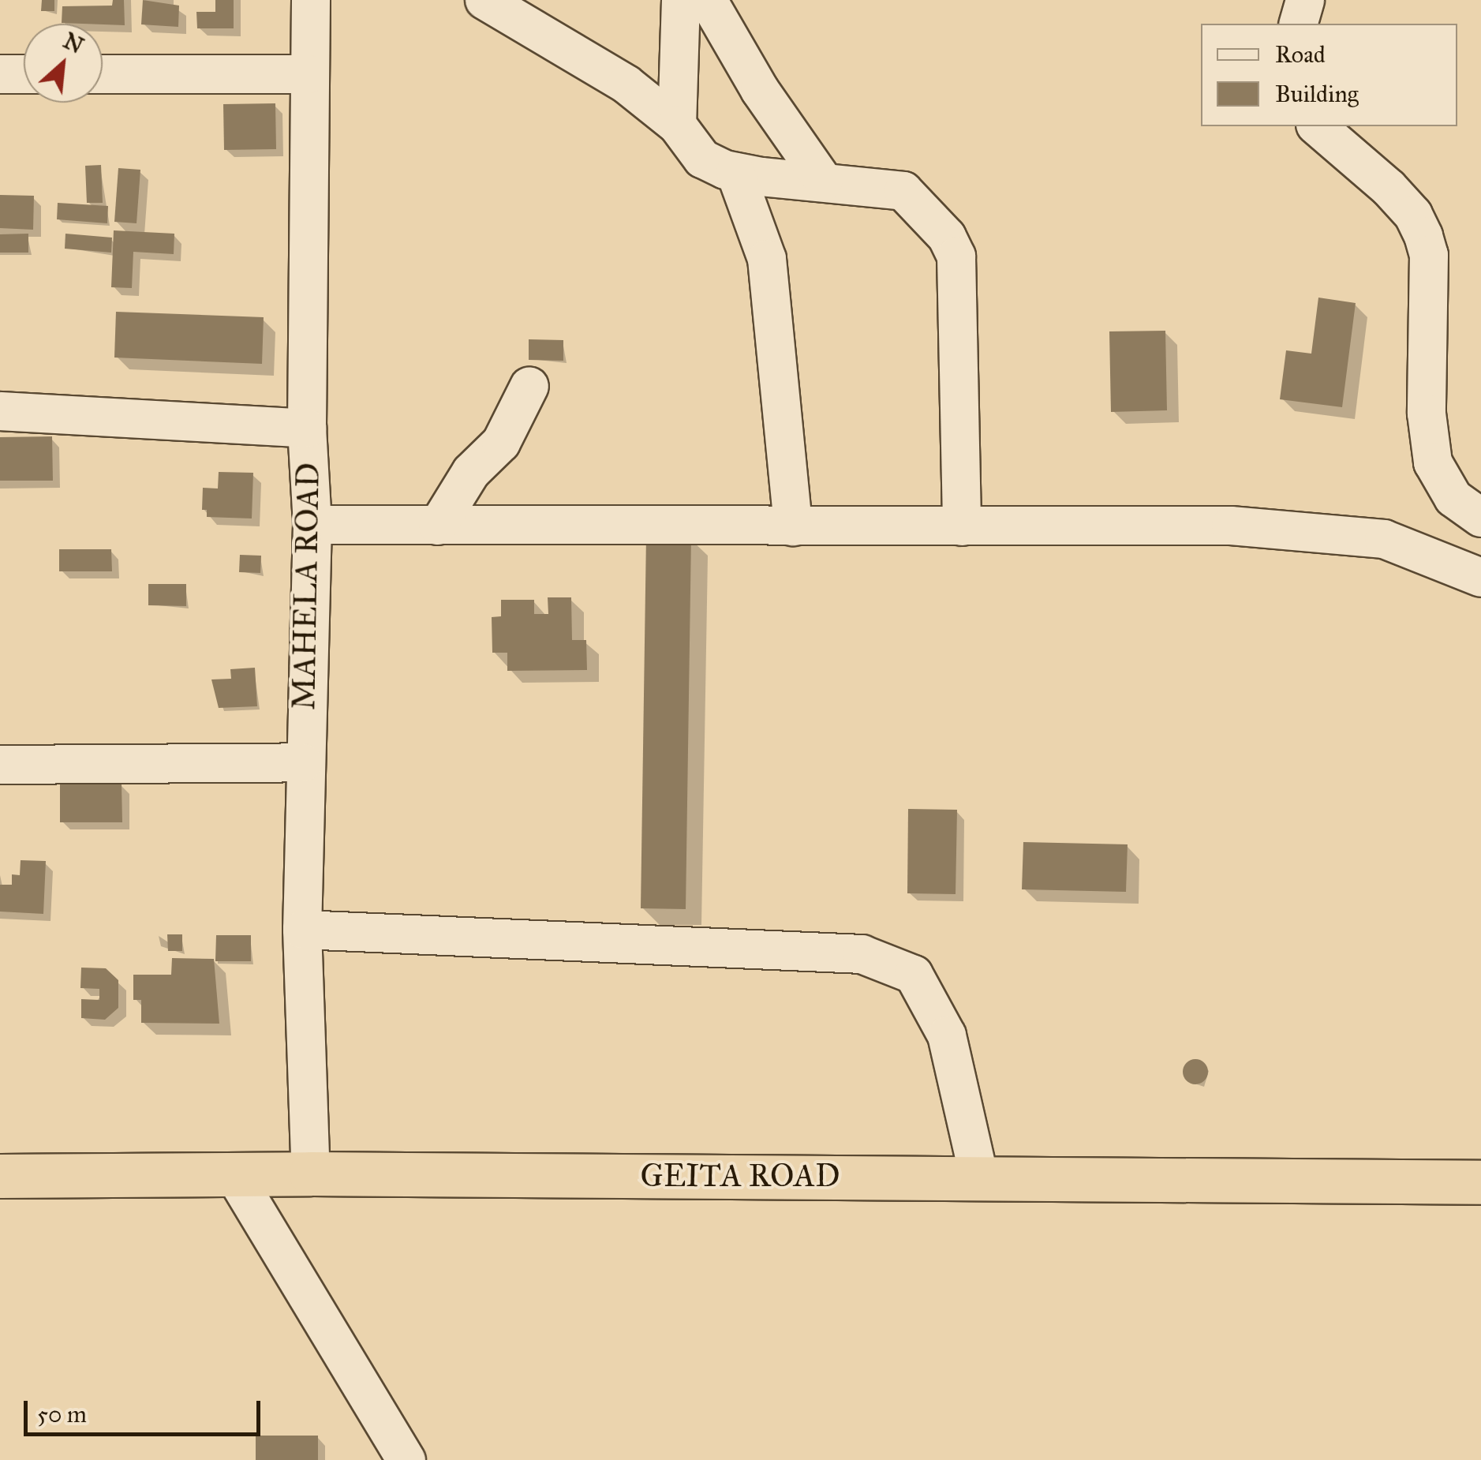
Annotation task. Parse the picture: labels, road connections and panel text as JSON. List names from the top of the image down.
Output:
{
  "streets": {
    "highway": ["GEITA ROAD"],
    "street": ["MAHELA ROAD"]
  },
  "crossings": [
    ["MAHELA ROAD", "GEITA ROAD"]
  ],
  "legend": ["Road", "Building"],
  "scale_bar": "50 m",
  "north": "top right"
}
